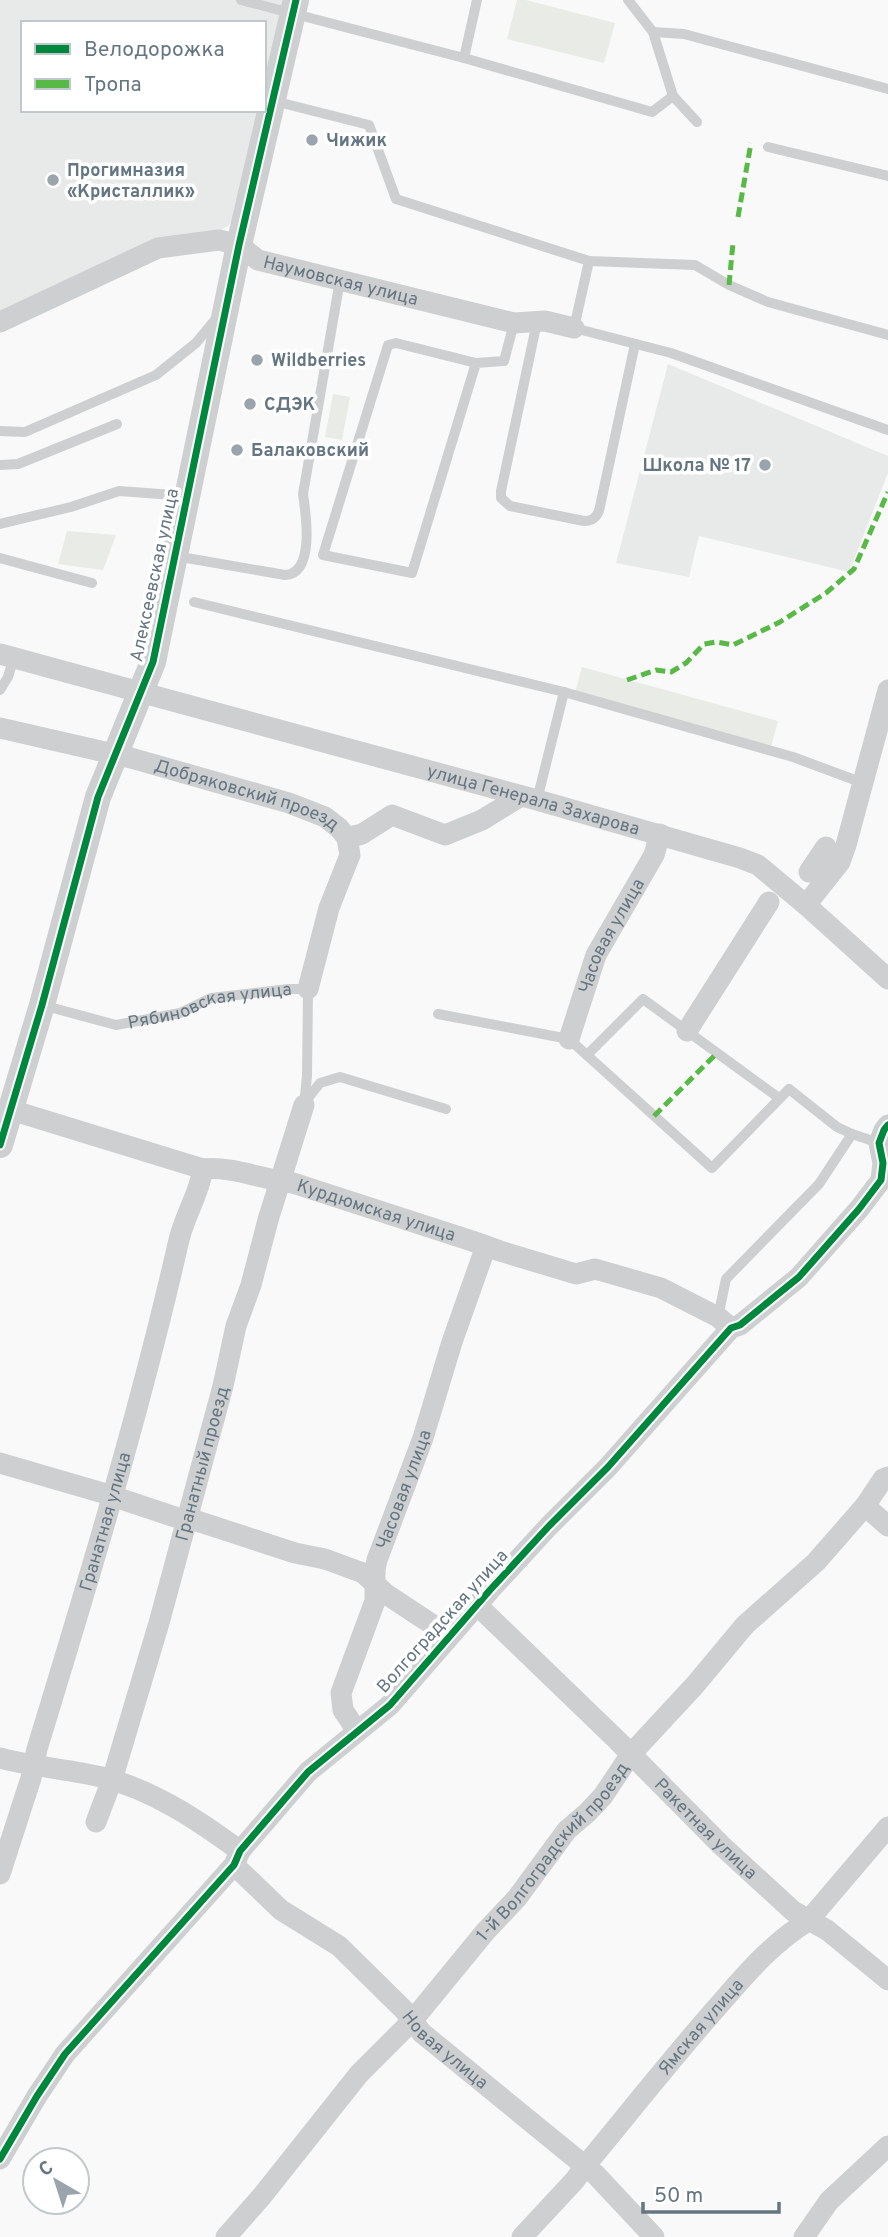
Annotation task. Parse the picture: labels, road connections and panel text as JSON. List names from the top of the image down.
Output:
{
  "streets": {
    "street": [
      "Наумовская улица",
      "Алексеевская улица",
      "Добряковский проезд",
      "улица Генерала Захарова",
      "Часовая улица",
      "Рябиновская улица",
      "Курдюмская улица",
      "Гранатный проезд",
      "Гранатная улица",
      "Волгоградская улица",
      "Ракетная улица",
      "1-й Волгоградский проезд",
      "Ямская улица",
      "Новая улица"
    ]
  },
  "crossings": [
    ["Наумовская улица", "Алексеевская улица"],
    ["Алексеевская улица", "Добряковский проезд"],
    ["Алексеевская улица", "улица Генерала Захарова"],
    ["Алексеевская улица", "Рябиновская улица"],
    ["Алексеевская улица", "Курдюмская улица"],
    ["Добряковский проезд", "улица Генерала Захарова"],
    ["Добряковский проезд", "Рябиновская улица"],
    ["улица Генерала Захарова", "Часовая улица"],
    ["Часовая улица", "Курдюмская улица"],
    ["Часовая улица", "Волгоградская улица"],
    ["Курдюмская улица", "Гранатный проезд"],
    ["Курдюмская улица", "Гранатная улица"],
    ["Курдюмская улица", "Волгоградская улица"],
    ["Гранатный проезд", "Новая улица"],
    ["Гранатная улица", "Новая улица"],
    ["Волгоградская улица", "Ракетная улица"],
    ["Волгоградская улица", "Новая улица"],
    ["Ракетная улица", "1-й Волгоградский проезд"],
    ["Ракетная улица", "Ямская улица"],
    ["1-й Волгоградский проезд", "Новая улица"],
    ["Ямская улица", "Новая улица"]
  ],
  "places": [
    "Чижик",
    "Прогимназия «Кристаллик»",
    "Wildberries",
    "СДЭК",
    "Балаковский",
    "Школа № 17"
  ],
  "legend": ["Велодорожка", "Тропа"],
  "scale_bar": "50 m",
  "north": "top left"
}
